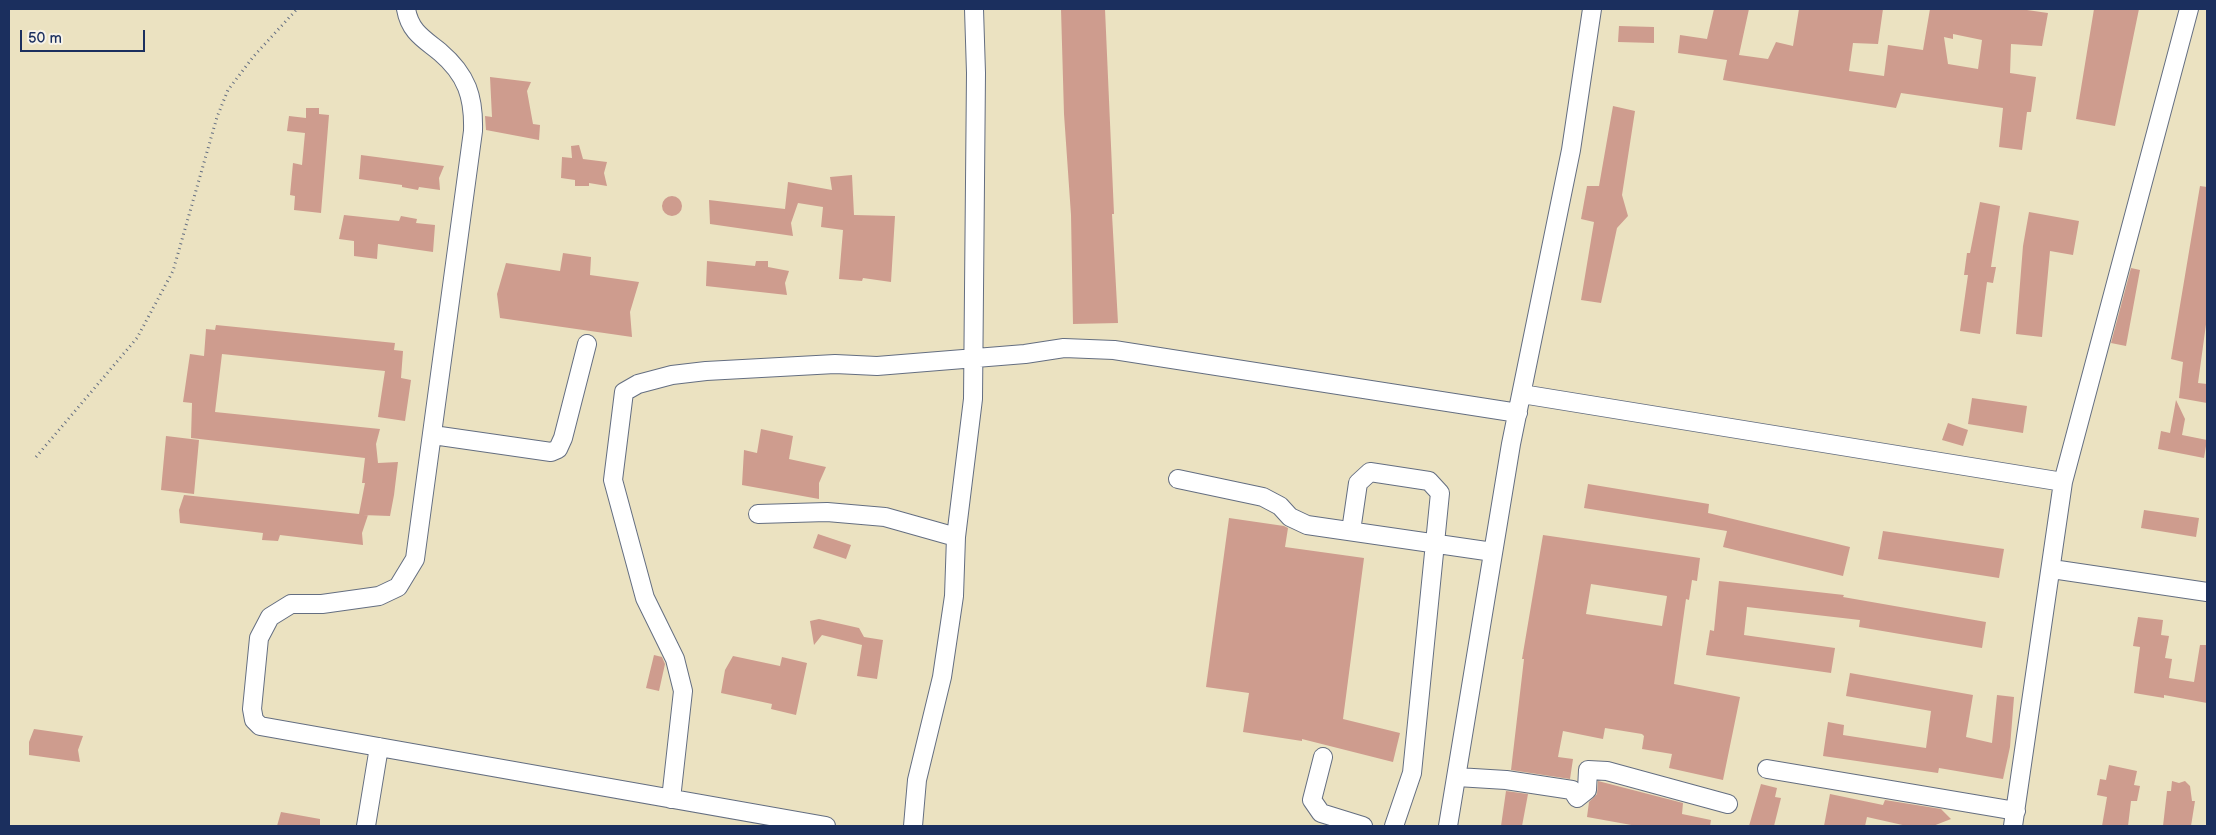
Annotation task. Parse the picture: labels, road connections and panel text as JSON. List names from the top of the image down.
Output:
{
  "scale_bar": "50 m"
}
